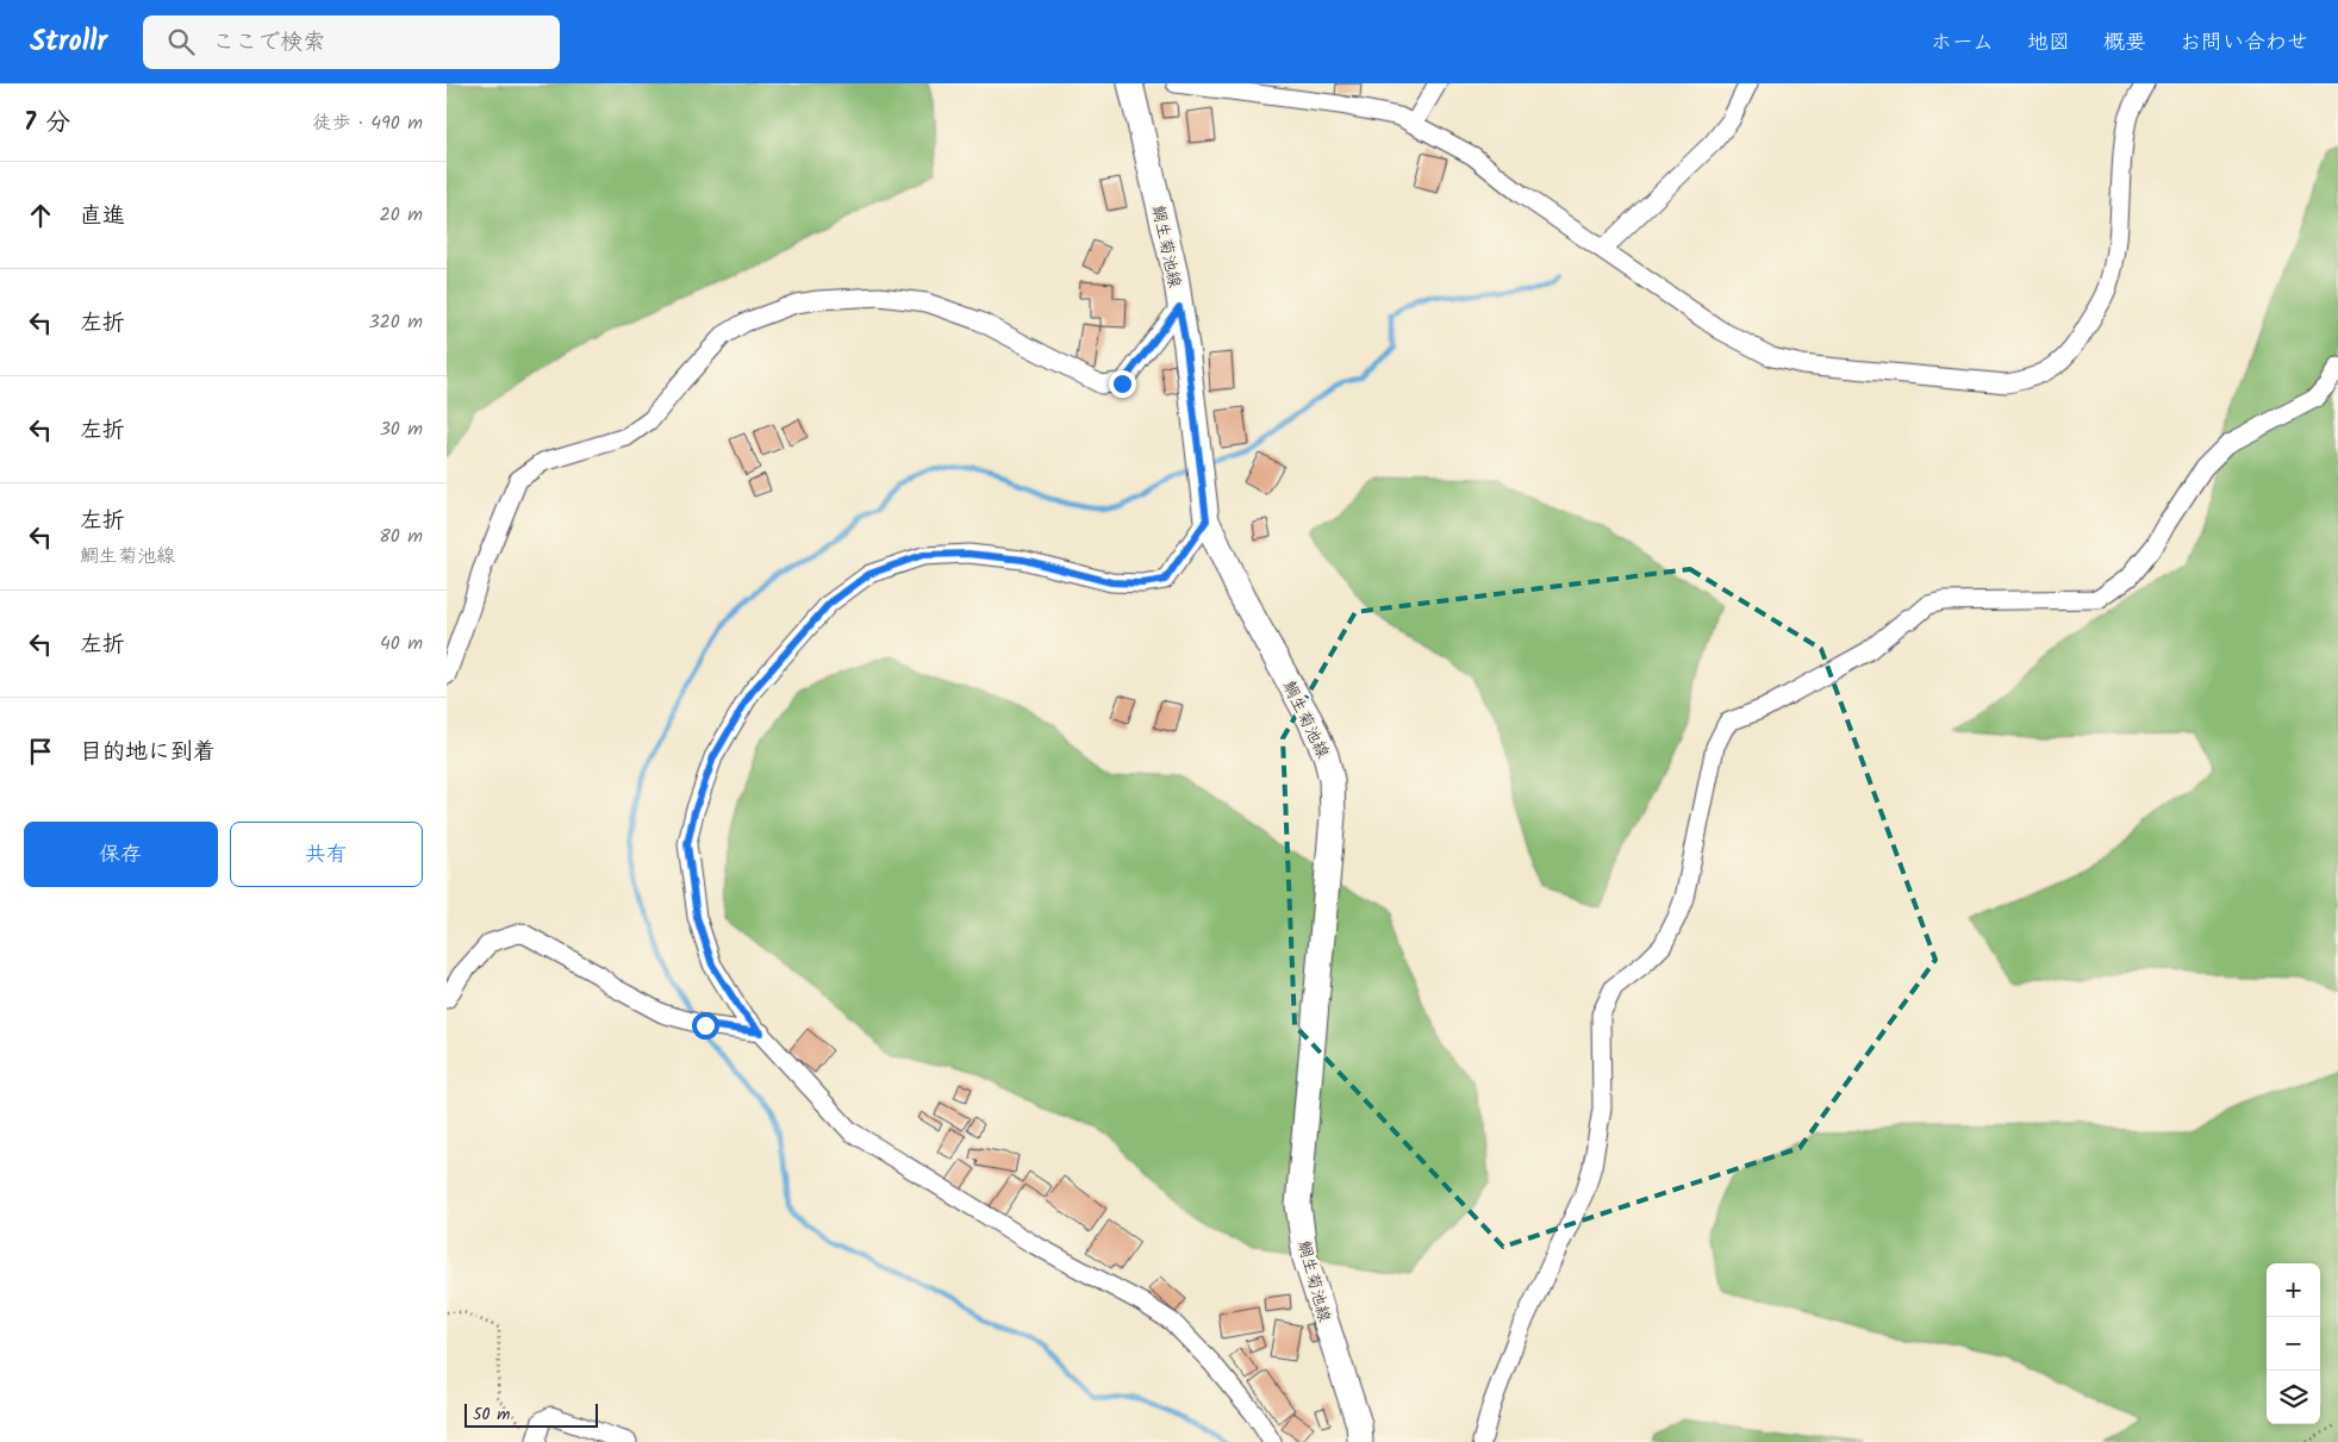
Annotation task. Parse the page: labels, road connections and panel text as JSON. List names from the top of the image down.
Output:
{
  "streets": {
    "main road": ["鯛生菊池線"]
  },
  "scale_bar": "50 m",
  "page": {
    "header": "Strollr",
    "search": "ここで検索",
    "nav": [
      "ホーム",
      "地図",
      "概要",
      "お問い合わせ"
    ],
    "heading": ["7 分", "徒歩 · 490 m"],
    "list": [
      ["直進", "20 m"],
      ["左折", "320 m"],
      ["左折", "30 m"],
      ["左折", "鯛生菊池線", "80 m"],
      ["左折", "40 m"],
      "目的地に到着"
    ],
    "buttons": ["保存", "共有"],
    "map_buttons": ["+", "−"],
    "scale": "50 m"
  }
}
